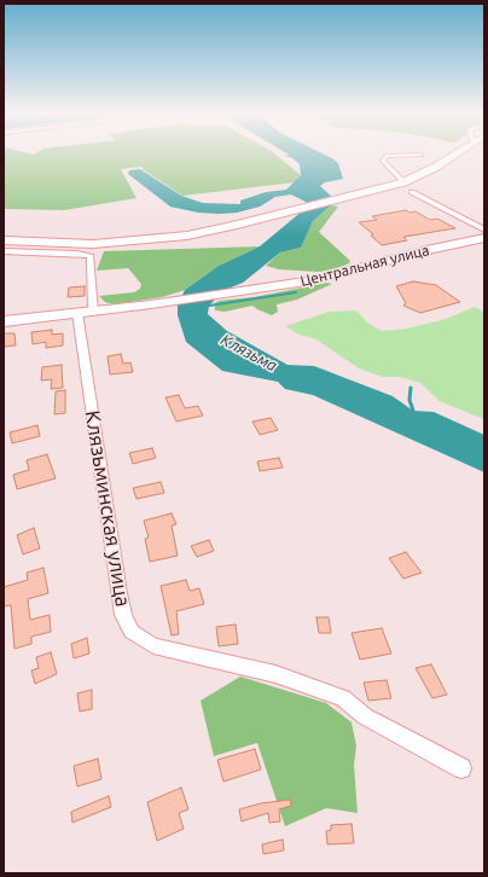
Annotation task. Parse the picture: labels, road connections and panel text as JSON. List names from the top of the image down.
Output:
{
  "streets": {
    "street": ["Центральная улица", "Клязьминская улица"]
  },
  "water": ["Клязьма"]
}
